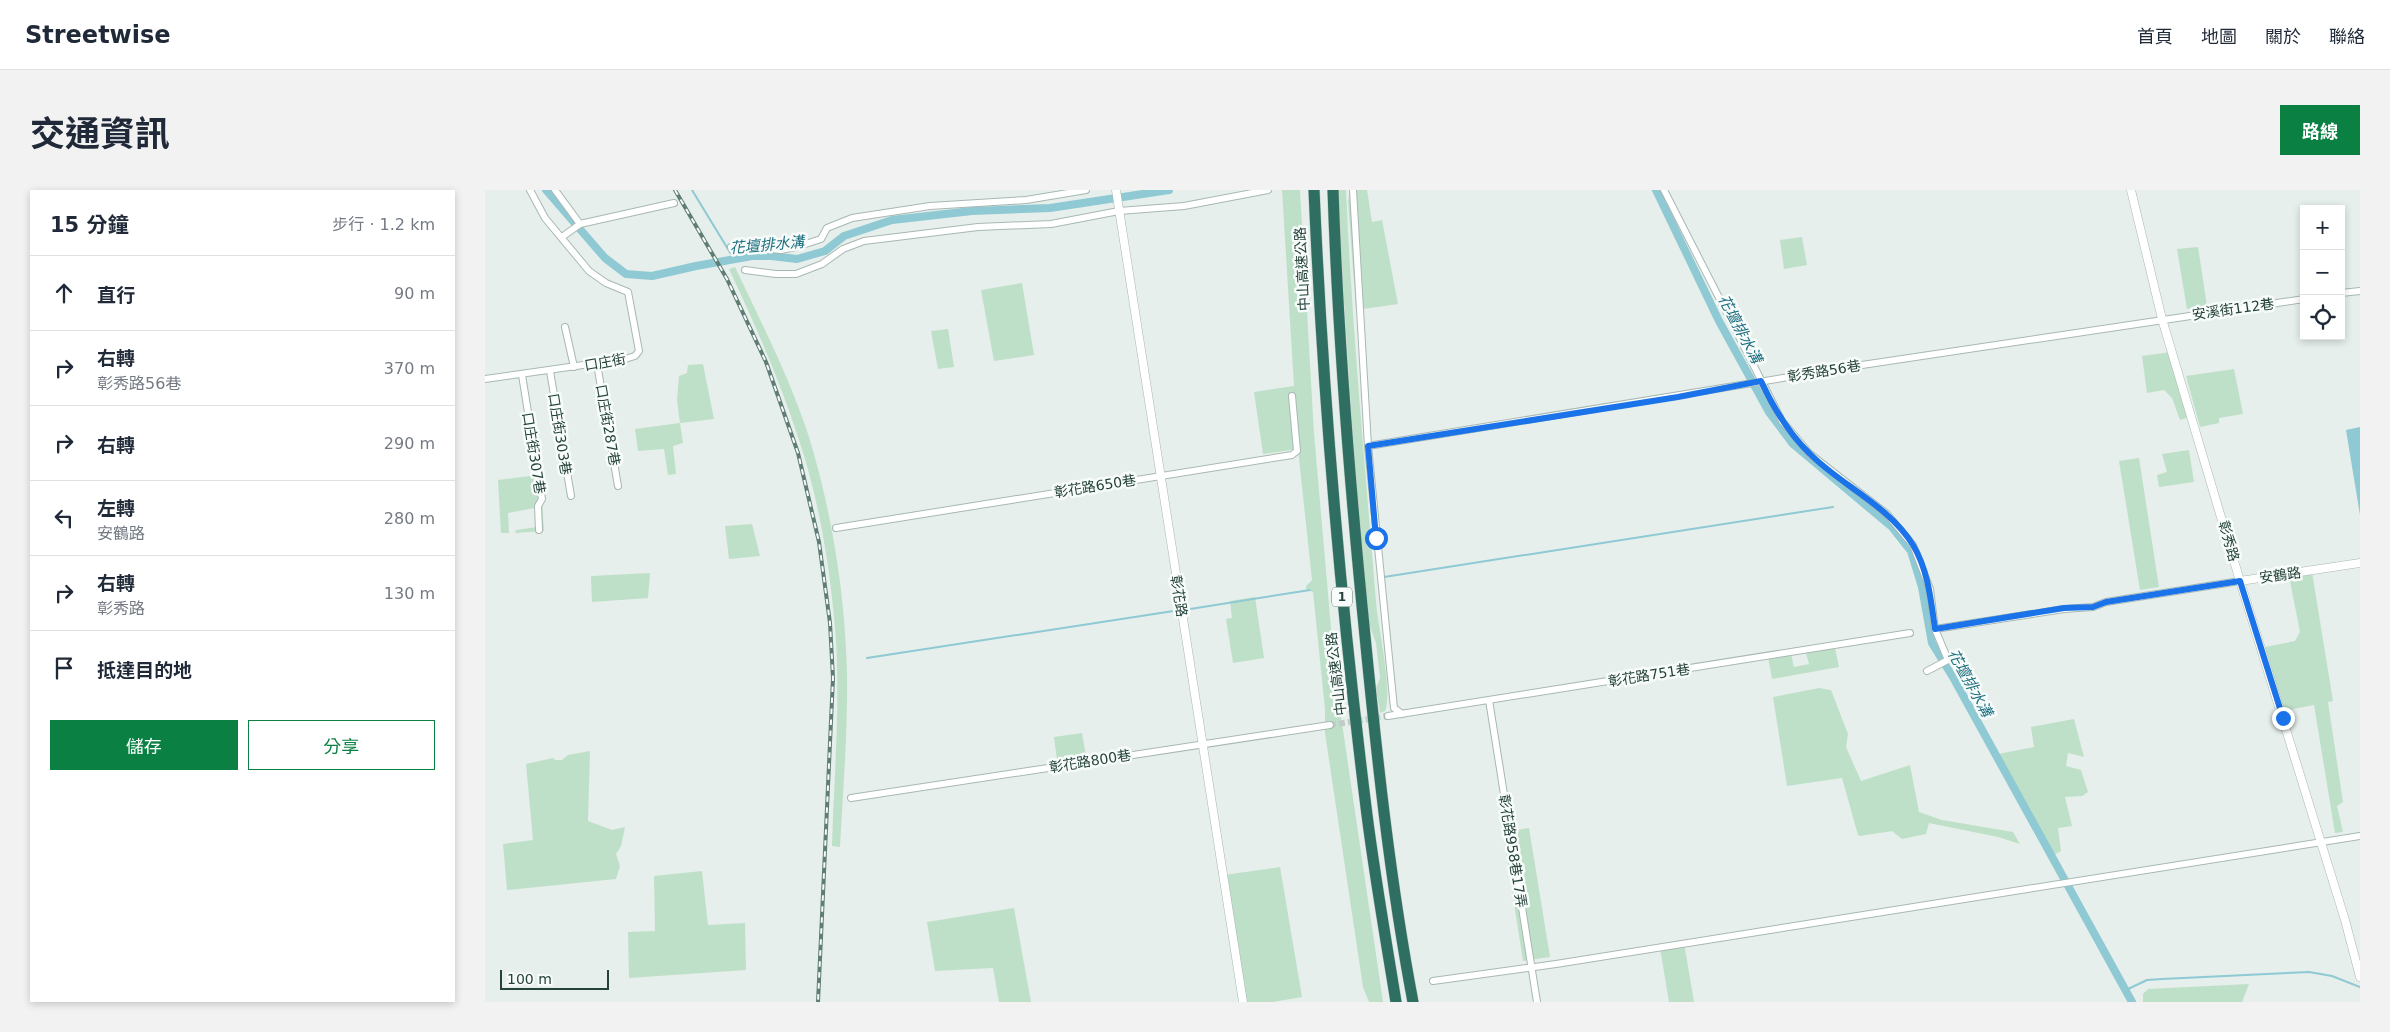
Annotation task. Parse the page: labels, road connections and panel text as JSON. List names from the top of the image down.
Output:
{
  "streets": {
    "highway": ["中山高速公路", "1"],
    "street": [
      "安溪街112巷",
      "口庄街",
      "彰秀路56巷",
      "口庄街287巷",
      "口庄街303巷",
      "口庄街307巷",
      "彰花路650巷",
      "彰秀路",
      "安鶴路",
      "彰花路",
      "彰花路751巷",
      "彰花路800巷",
      "彰花路958巷17弄"
    ]
  },
  "crossings": [
    ["安溪街112巷", "彰秀路56巷"],
    ["安溪街112巷", "彰秀路"],
    ["口庄街", "口庄街287巷"],
    ["口庄街", "口庄街303巷"],
    ["口庄街", "口庄街307巷"],
    ["彰秀路56巷", "彰秀路"],
    ["彰花路650巷", "彰花路"],
    ["彰秀路", "安鶴路"],
    ["彰花路", "彰花路800巷"],
    ["彰花路751巷", "彰花路958巷17弄"]
  ],
  "water": ["花壇排水溝"],
  "scale_bar": "100 m",
  "page": {
    "header": "Streetwise",
    "nav": [
      "首頁",
      "地圖",
      "關於",
      "聯絡"
    ],
    "title": "交通資訊",
    "buttons": [
      "路線",
      ["儲存", "分享"]
    ],
    "heading": ["15 分鐘", "步行 · 1.2 km"],
    "map_buttons": ["+", "−"],
    "list": [
      ["直行", "90 m"],
      ["右轉", "彰秀路56巷", "370 m"],
      ["右轉", "290 m"],
      ["左轉", "安鶴路", "280 m"],
      ["右轉", "彰秀路", "130 m"],
      "抵達目的地"
    ],
    "scale": "100 m"
  }
}
